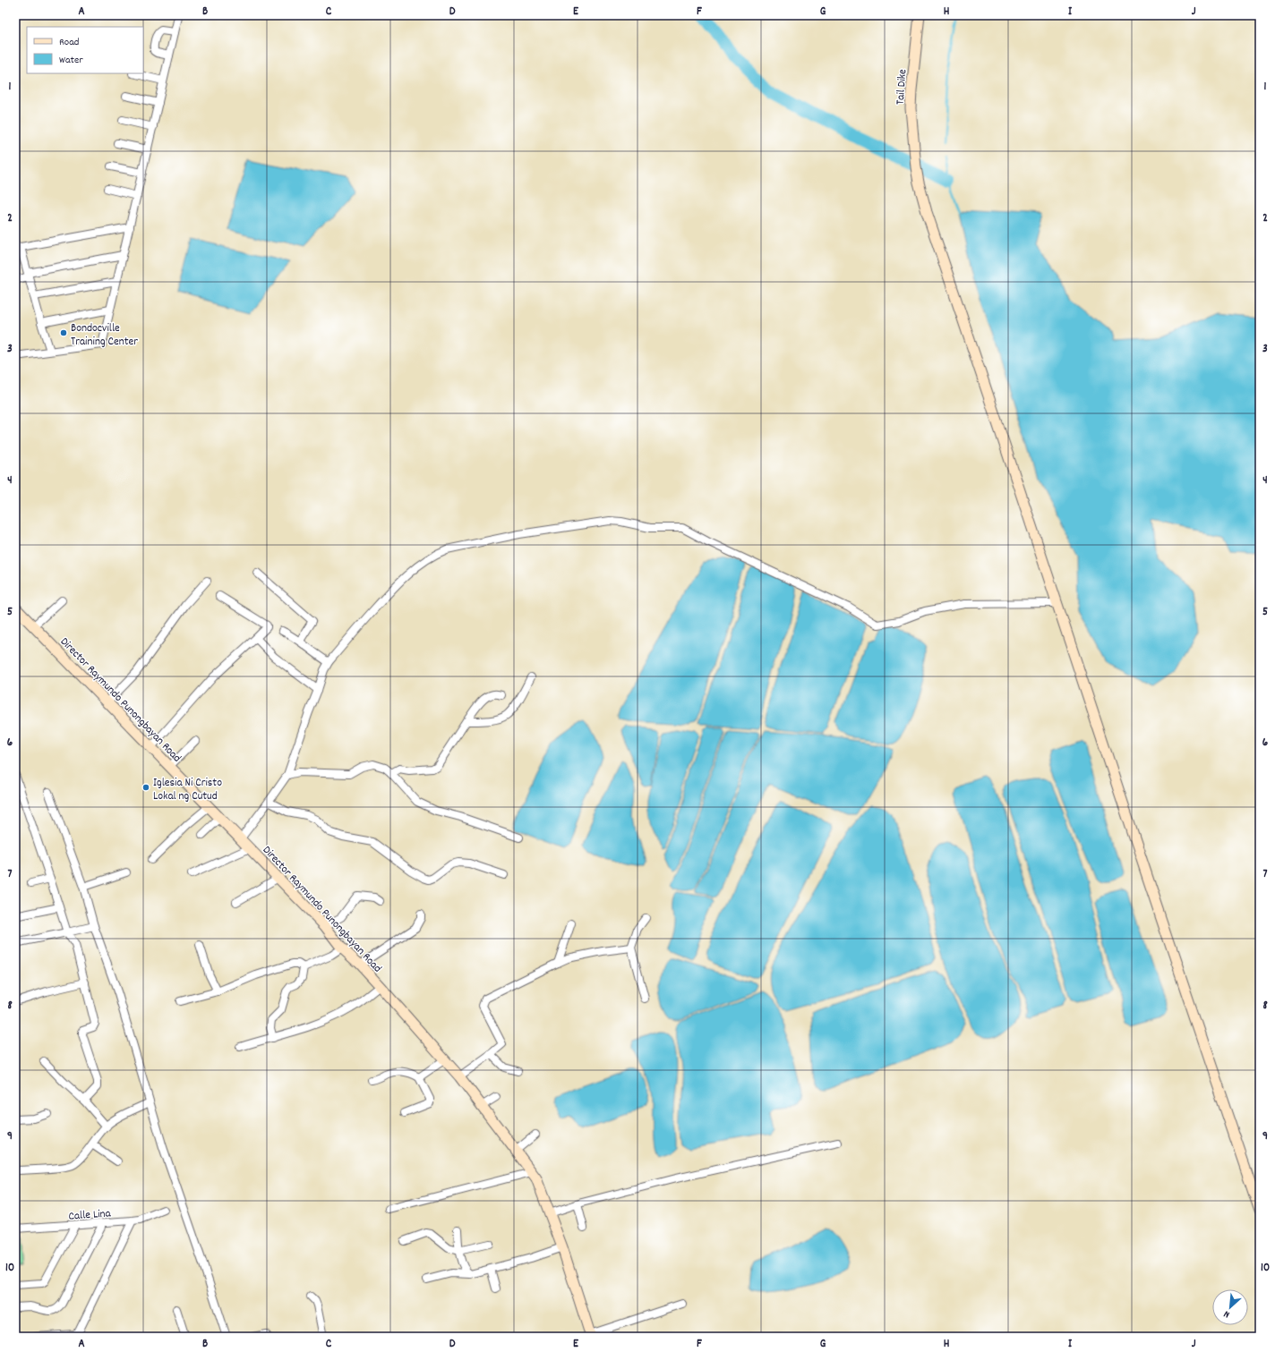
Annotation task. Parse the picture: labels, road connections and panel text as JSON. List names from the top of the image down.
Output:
{
  "streets": {
    "street": ["Tail Dike", "Director Raymundo Punongbayan Road", "Calle Lina"]
  },
  "places": ["Bondocville Training Center", "Iglesia Ni Cristo Lokal ng Cutud"],
  "legend": ["Road", "Water"],
  "north": "bottom left",
  "grid": {
    "columns": [
      "A",
      "B",
      "C",
      "D",
      "E",
      "F",
      "G",
      "H",
      "I",
      "J"
    ],
    "rows": [
      "1",
      "2",
      "3",
      "4",
      "5",
      "6",
      "7",
      "8",
      "9",
      "10"
    ]
  }
}
